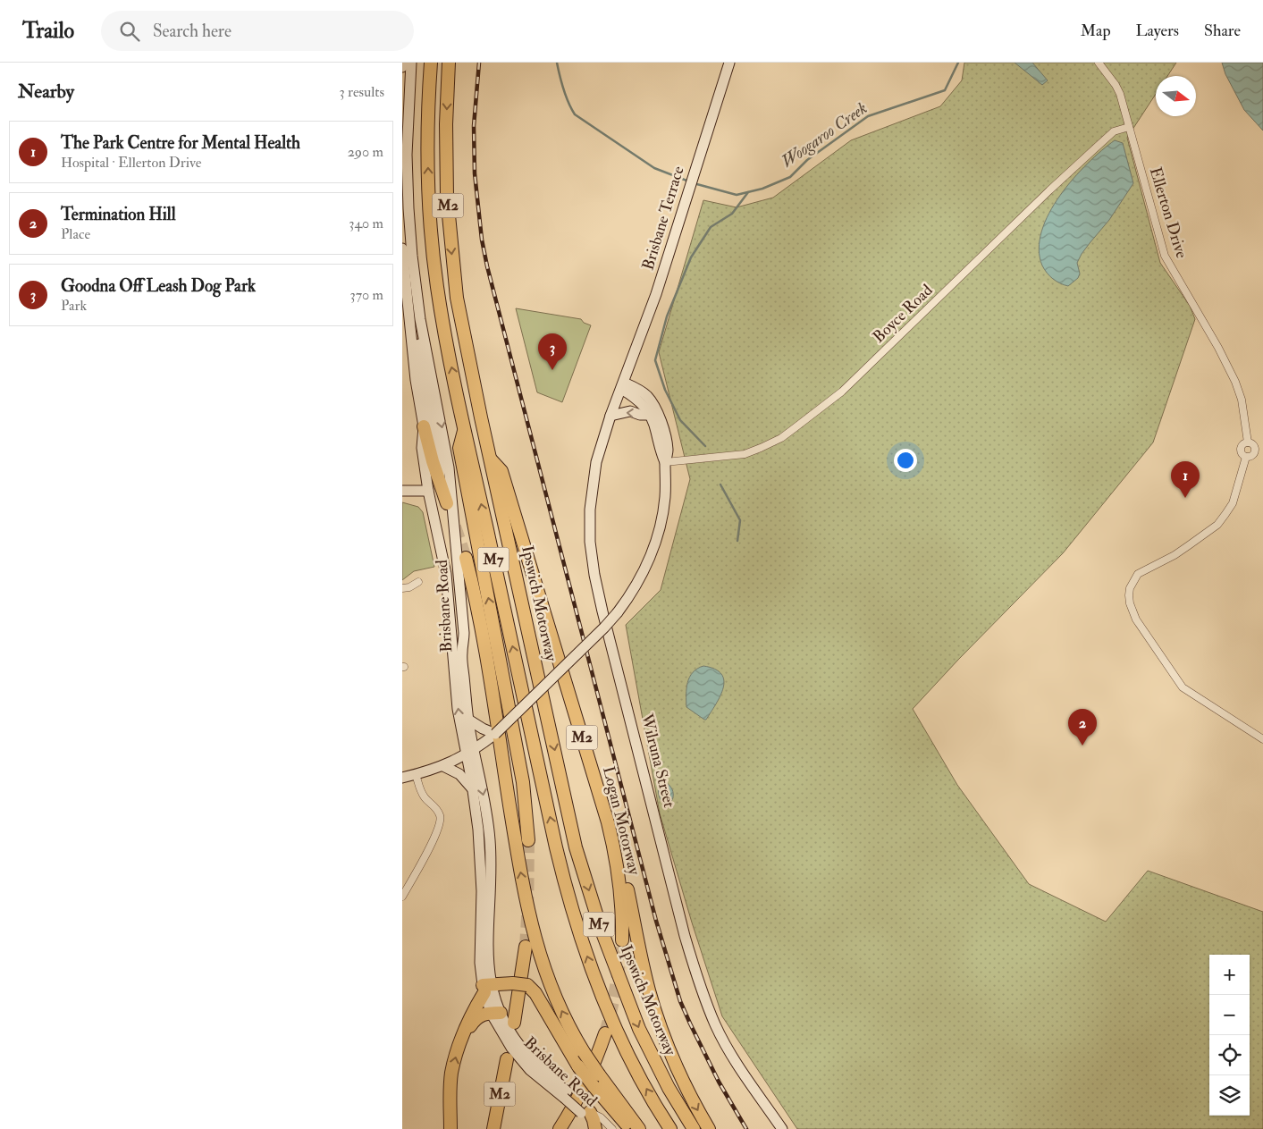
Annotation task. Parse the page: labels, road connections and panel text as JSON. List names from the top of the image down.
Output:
{
  "streets": {
    "highway": [
      "M2",
      "M7",
      "Ipswich Motorway",
      "Logan Motorway"
    ],
    "main road": ["Brisbane Terrace", "Brisbane Road", "Wilruna Street"],
    "street": ["Ellerton Drive", "Boyce Road"]
  },
  "crossings": [
    ["M2", "M7"],
    ["Ellerton Drive", "Boyce Road"],
    ["Brisbane Terrace", "Wilruna Street"],
    ["Ipswich Motorway", "Logan Motorway"]
  ],
  "water": ["Woogaroo Creek"],
  "north": "right",
  "page": {
    "header": "Trailo",
    "search": "Search here",
    "nav": ["Map", "Layers", "Share"],
    "heading": ["Nearby", "3 results"],
    "list": [
      {
        "mark": "1",
        "name": "The Park Centre for Mental Health",
        "note": "Hospital · Ellerton Drive",
        "value": "290 m"
      },
      {
        "mark": "2",
        "name": "Termination Hill",
        "note": "Place",
        "value": "340 m"
      },
      {
        "mark": "3",
        "name": "Goodna Off Leash Dog Park",
        "note": "Park",
        "value": "370 m"
      }
    ],
    "pins": ["3", "1", "2"],
    "map_buttons": ["+", "−"]
  }
}
